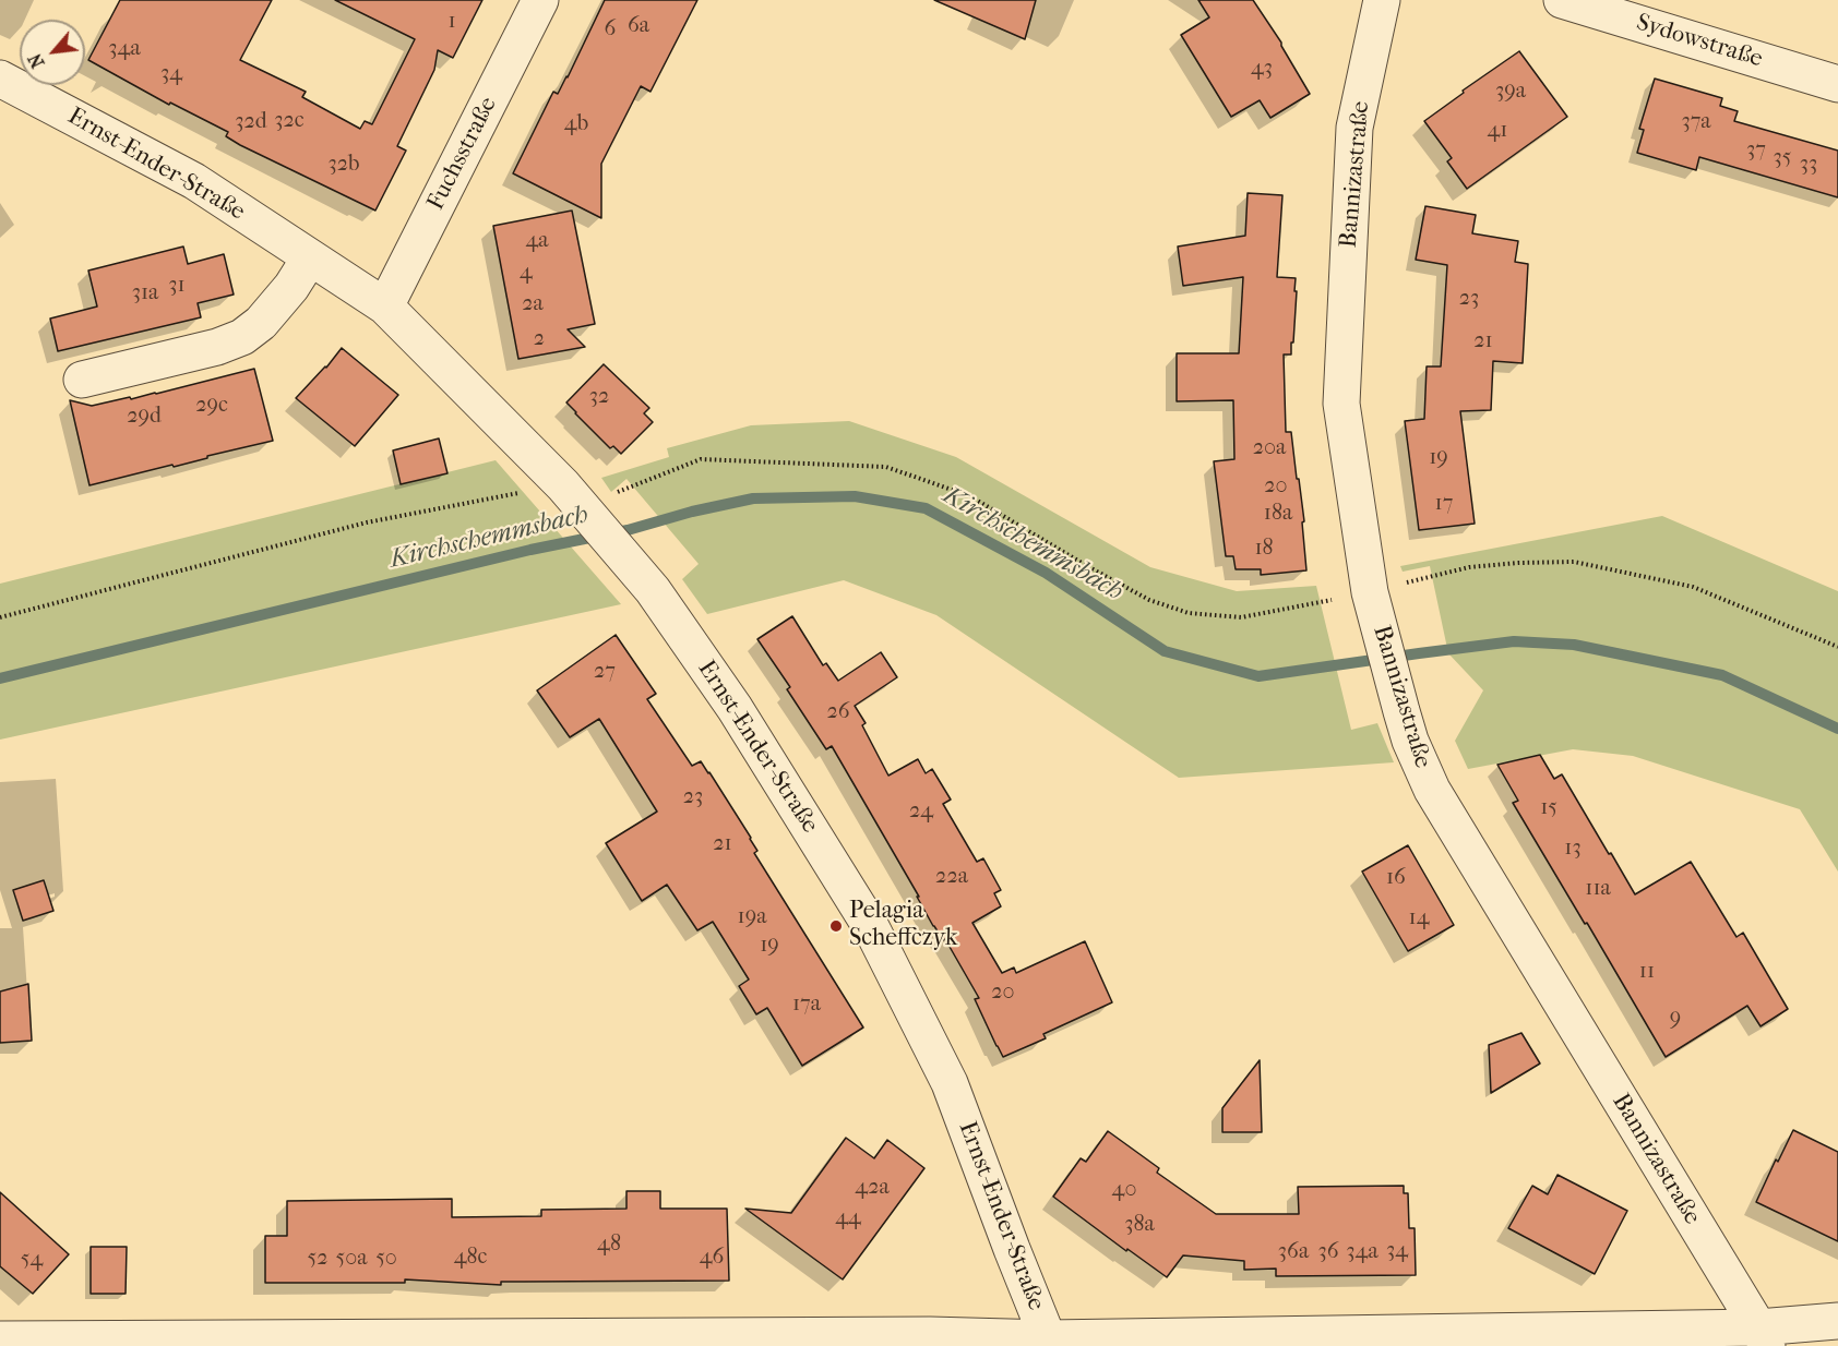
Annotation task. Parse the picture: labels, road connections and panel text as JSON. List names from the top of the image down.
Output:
{
  "streets": {
    "street": [
      "Sydowstraße",
      "Fuchsstraße",
      "Ernst-Ender-Straße",
      "Bannizastraße"
    ]
  },
  "crossings": [
    ["Fuchsstraße", "Ernst-Ender-Straße"]
  ],
  "water": ["Kirchschemmsbach"],
  "places": ["Pelagia Scheffczyk"],
  "house_numbers": [
    "1",
    "6a",
    "6",
    "34a",
    "43",
    "34",
    "39a",
    "32c",
    "32d",
    "37a",
    "4b",
    "41",
    "37",
    "35",
    "32b",
    "33",
    "4a",
    "4",
    "31",
    "31a",
    "23",
    "2a",
    "2",
    "21",
    "32",
    "29c",
    "29d",
    "20a",
    "19",
    "20",
    "17",
    "18a",
    "18",
    "27",
    "26",
    "23",
    "15",
    "24",
    "21",
    "13",
    "22a",
    "16",
    "11a",
    "19a",
    "14",
    "19",
    "11",
    "20",
    "17a",
    "9",
    "42a",
    "40",
    "44",
    "38a",
    "48",
    "34",
    "36a",
    "36",
    "34a",
    "48c",
    "46",
    "52",
    "50a",
    "50",
    "54"
  ],
  "north": "bottom left"
}
